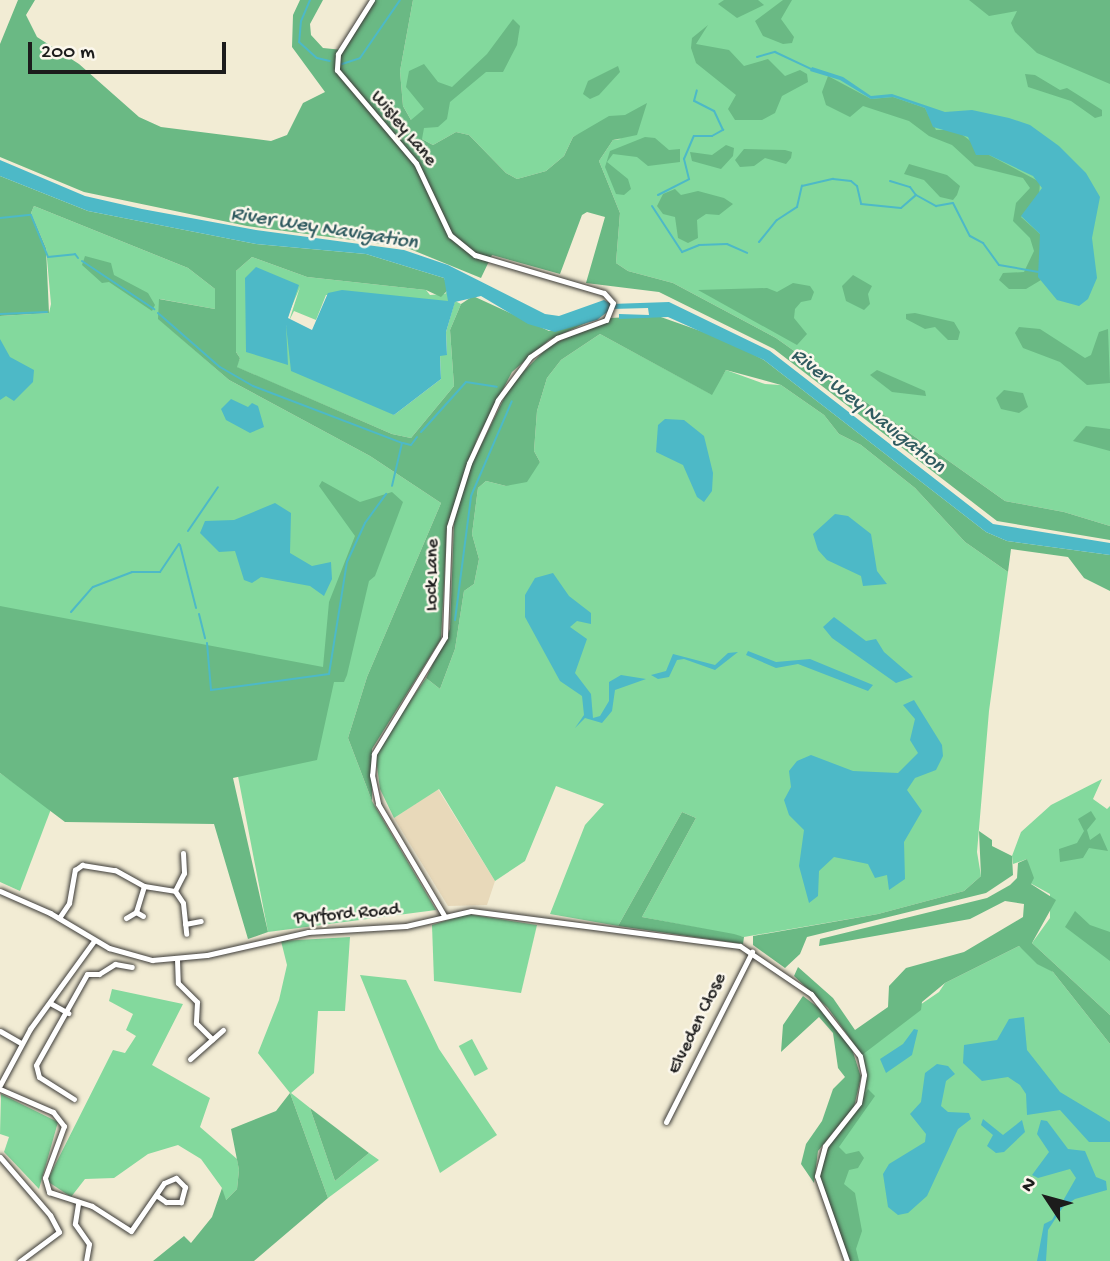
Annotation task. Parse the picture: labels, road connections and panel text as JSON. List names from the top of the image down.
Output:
{
  "streets": {
    "street": [
      "Wisley Lane",
      "Lock Lane",
      "Pyrford Road",
      "Elveden Close"
    ]
  },
  "crossings": [
    ["Wisley Lane", "Lock Lane"],
    ["Lock Lane", "Pyrford Road"],
    ["Pyrford Road", "Elveden Close"]
  ],
  "water": ["River Wey Navigation"],
  "scale_bar": "200 m",
  "north": "top left"
}
